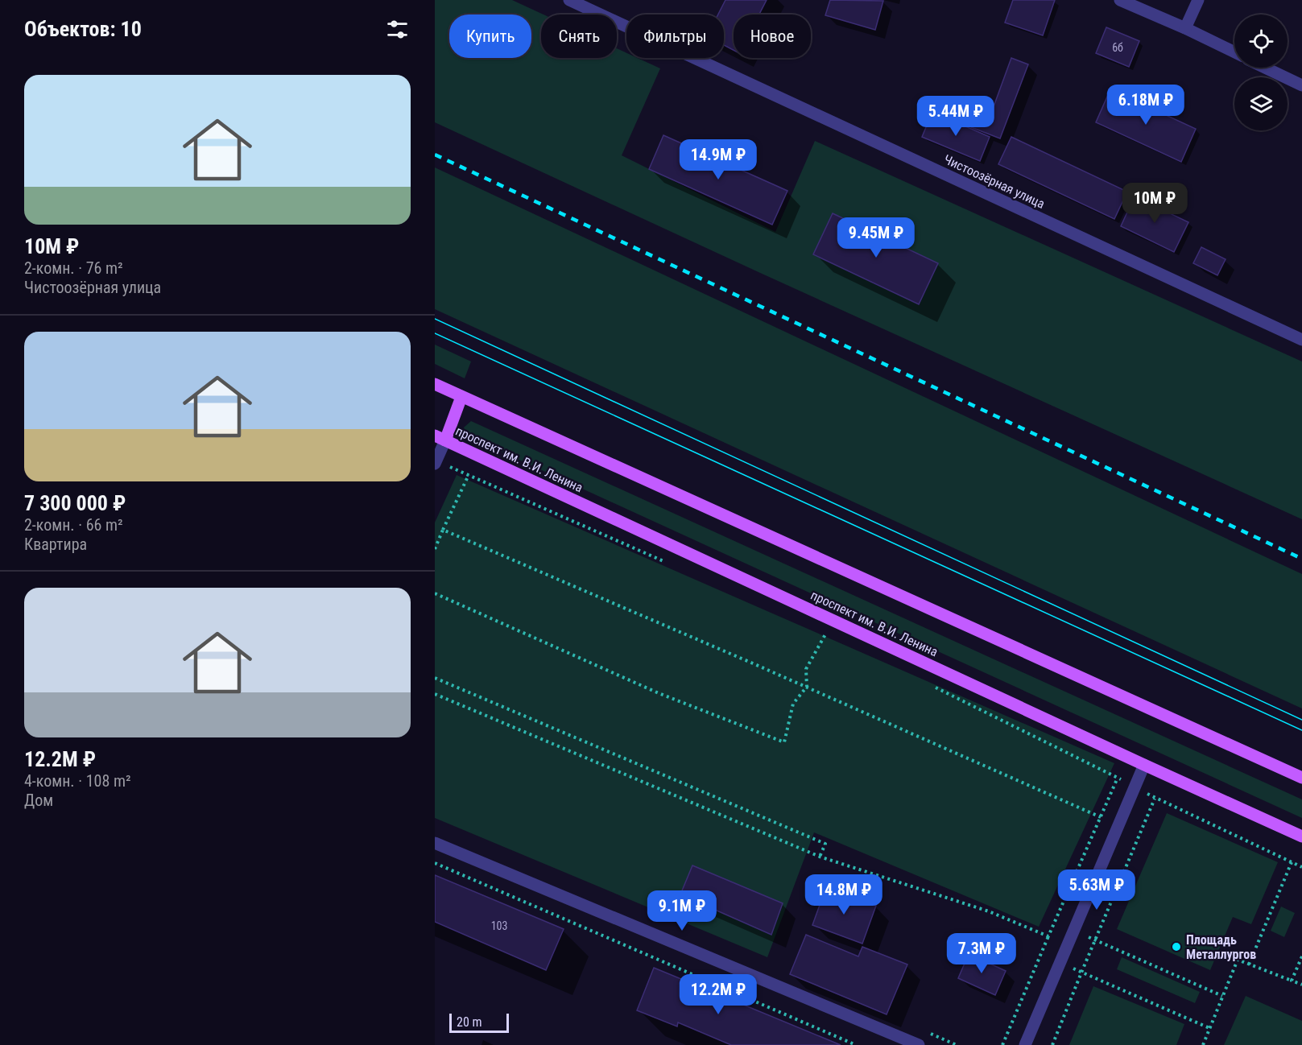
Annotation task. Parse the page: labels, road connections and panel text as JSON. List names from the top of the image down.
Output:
{
  "streets": {
    "main road": ["проспект им. В.И. Ленина"],
    "street": ["Чистоозёрная улица"]
  },
  "places": ["Площадь Металлургов"],
  "house_numbers": ["6б", "103"],
  "scale_bar": "20 m",
  "page": {
    "heading": "Объектов: 10",
    "chip": [
      "Купить",
      "Снять",
      "Фильтры",
      "Новое"
    ],
    "list": [
      {
        "name": "10M ₽",
        "note": "2-комн. · 76 m² · Чистоозёрная улица"
      },
      {
        "name": "7 300 000 ₽",
        "note": "2-комн. · 66 m² · Квартира"
      },
      {
        "name": "12.2M ₽",
        "note": "4-комн. · 108 m² · Дом"
      }
    ],
    "price": [
      "6.18M ₽",
      "5.44M ₽",
      "14.9M ₽",
      "10M ₽",
      "9.45M ₽",
      "5.63M ₽",
      "14.8M ₽",
      "9.1M ₽",
      "7.3M ₽",
      "12.2M ₽"
    ],
    "scale": "20 m"
  }
}
